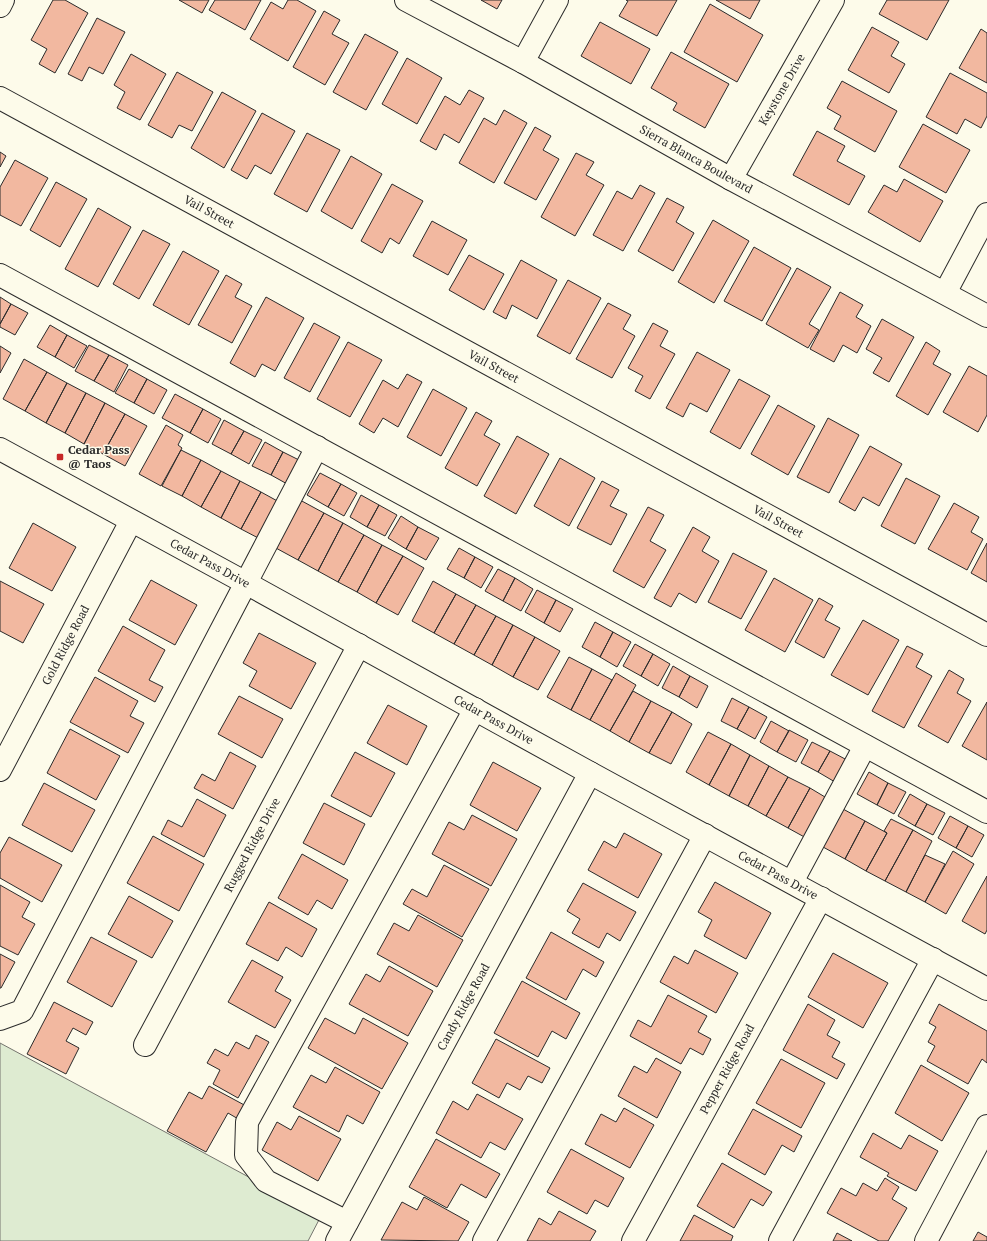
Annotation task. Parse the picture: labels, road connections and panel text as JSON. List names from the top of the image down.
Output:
{
  "streets": {
    "street": [
      "Keystone Drive",
      "Sierra Blanca Boulevard",
      "Vail Street",
      "Cedar Pass Drive",
      "Gold Ridge Road",
      "Rugged Ridge Drive",
      "Candy Ridge Road",
      "Pepper Ridge Road"
    ]
  },
  "crossings": [
    ["Keystone Drive", "Sierra Blanca Boulevard"],
    ["Cedar Pass Drive", "Gold Ridge Road"],
    ["Cedar Pass Drive", "Rugged Ridge Drive"],
    ["Cedar Pass Drive", "Candy Ridge Road"],
    ["Cedar Pass Drive", "Pepper Ridge Road"]
  ],
  "places": {
    "transit": ["Cedar Pass @ Taos"]
  }
}
